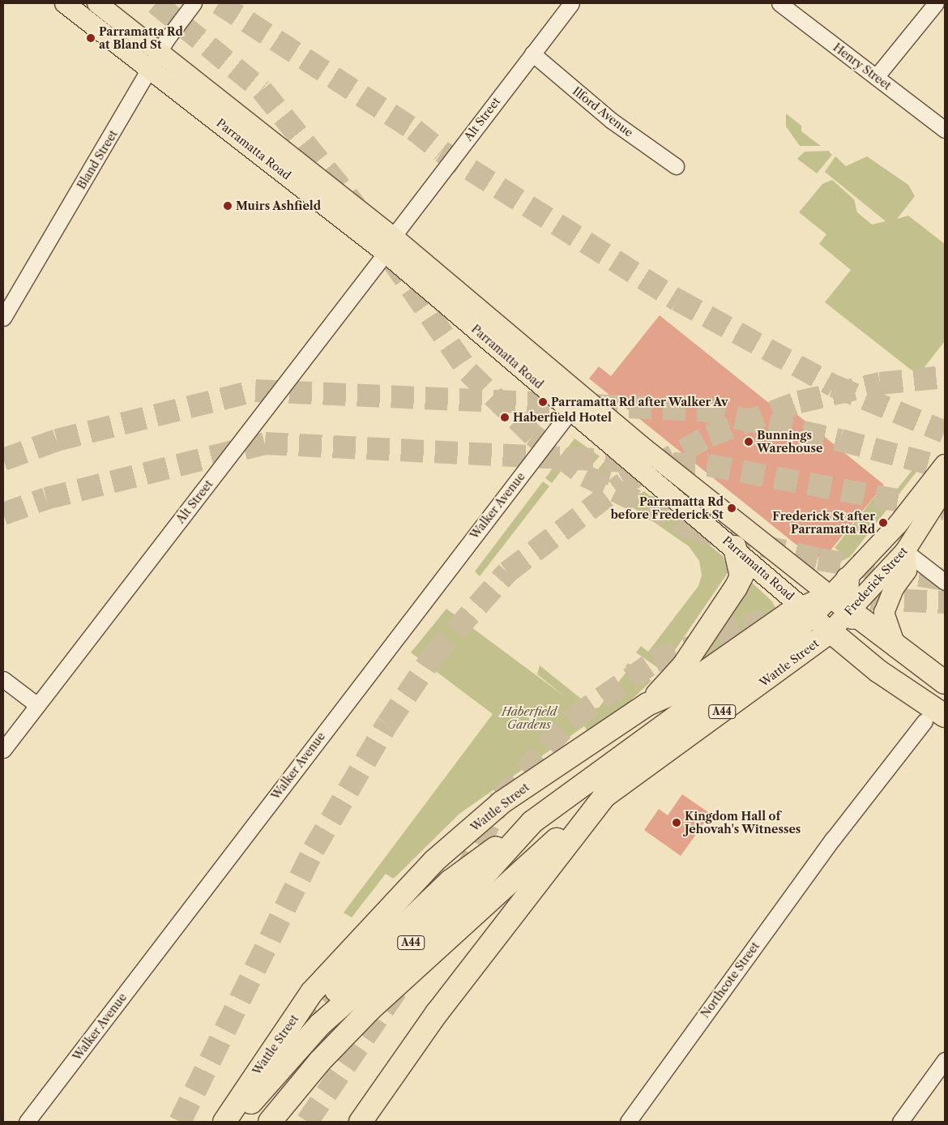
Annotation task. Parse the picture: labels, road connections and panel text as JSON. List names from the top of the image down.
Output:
{
  "streets": {
    "highway": ["Parramatta Road", "Wattle Street", "A44"],
    "main road": ["Frederick Street"],
    "street": [
      "Henry Street",
      "Ilford Avenue",
      "Alt Street",
      "Bland Street",
      "Walker Avenue",
      "Northcote Street"
    ]
  },
  "crossings": [
    ["Ilford Avenue", "Alt Street"],
    ["Alt Street", "Parramatta Road"],
    ["Parramatta Road", "Bland Street"],
    ["Parramatta Road", "Walker Avenue"],
    ["Parramatta Road", "Frederick Street"],
    ["Parramatta Road", "Wattle Street"],
    ["Parramatta Road", "Northcote Street"],
    ["Frederick Street", "Wattle Street"]
  ],
  "parks": ["Haberfield Gardens"],
  "places": [
    "Parramatta Rd at Bland St",
    "Muirs Ashfield",
    "Parramatta Rd after Walker Av",
    "Haberfield Hotel",
    "Bunnings Warehouse",
    "Parramatta Rd before Frederick St",
    "Frederick St after Parramatta Rd",
    "Kingdom Hall of Jehovah's Witnesses"
  ]
}
